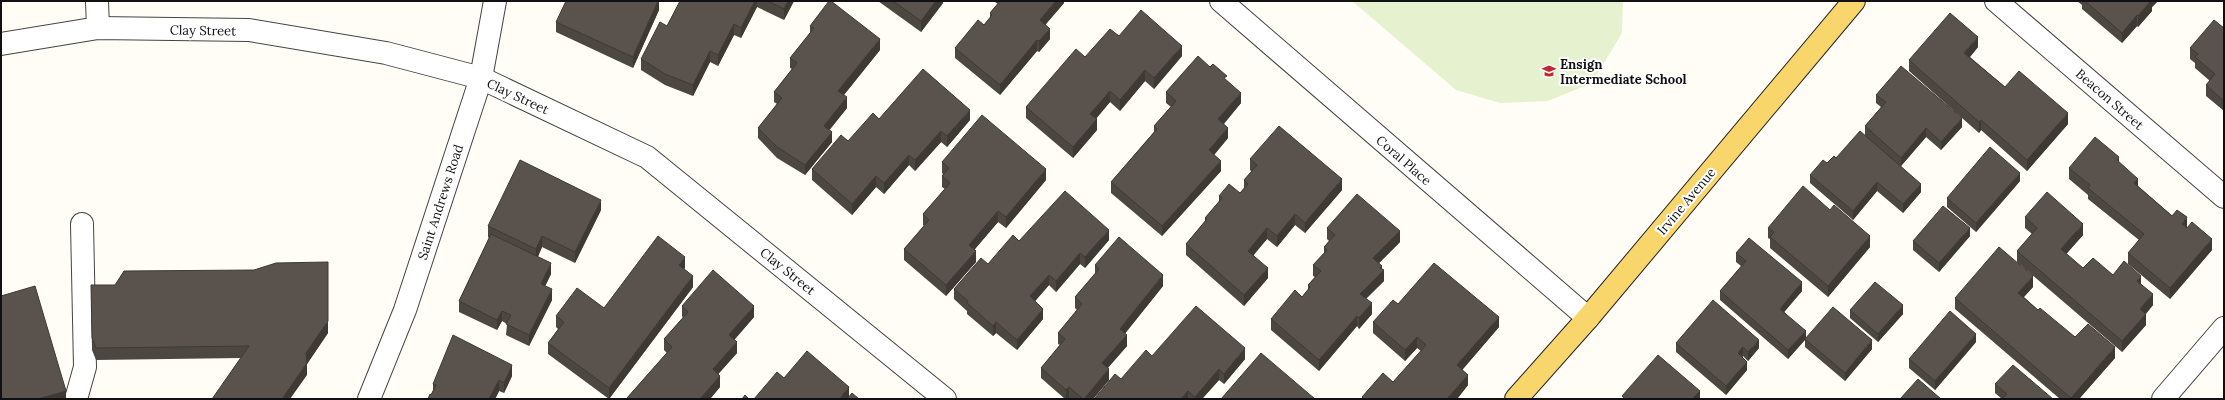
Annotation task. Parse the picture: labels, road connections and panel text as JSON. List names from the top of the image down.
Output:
{
  "streets": {
    "main road": ["Irvine Avenue"],
    "street": [
      "Clay Street",
      "Beacon Street",
      "Coral Place",
      "Saint Andrews Road"
    ]
  },
  "crossings": [
    ["Clay Street", "Saint Andrews Road"],
    ["Coral Place", "Irvine Avenue"]
  ],
  "places": {
    "school or university": ["Ensign Intermediate School"]
  }
}
